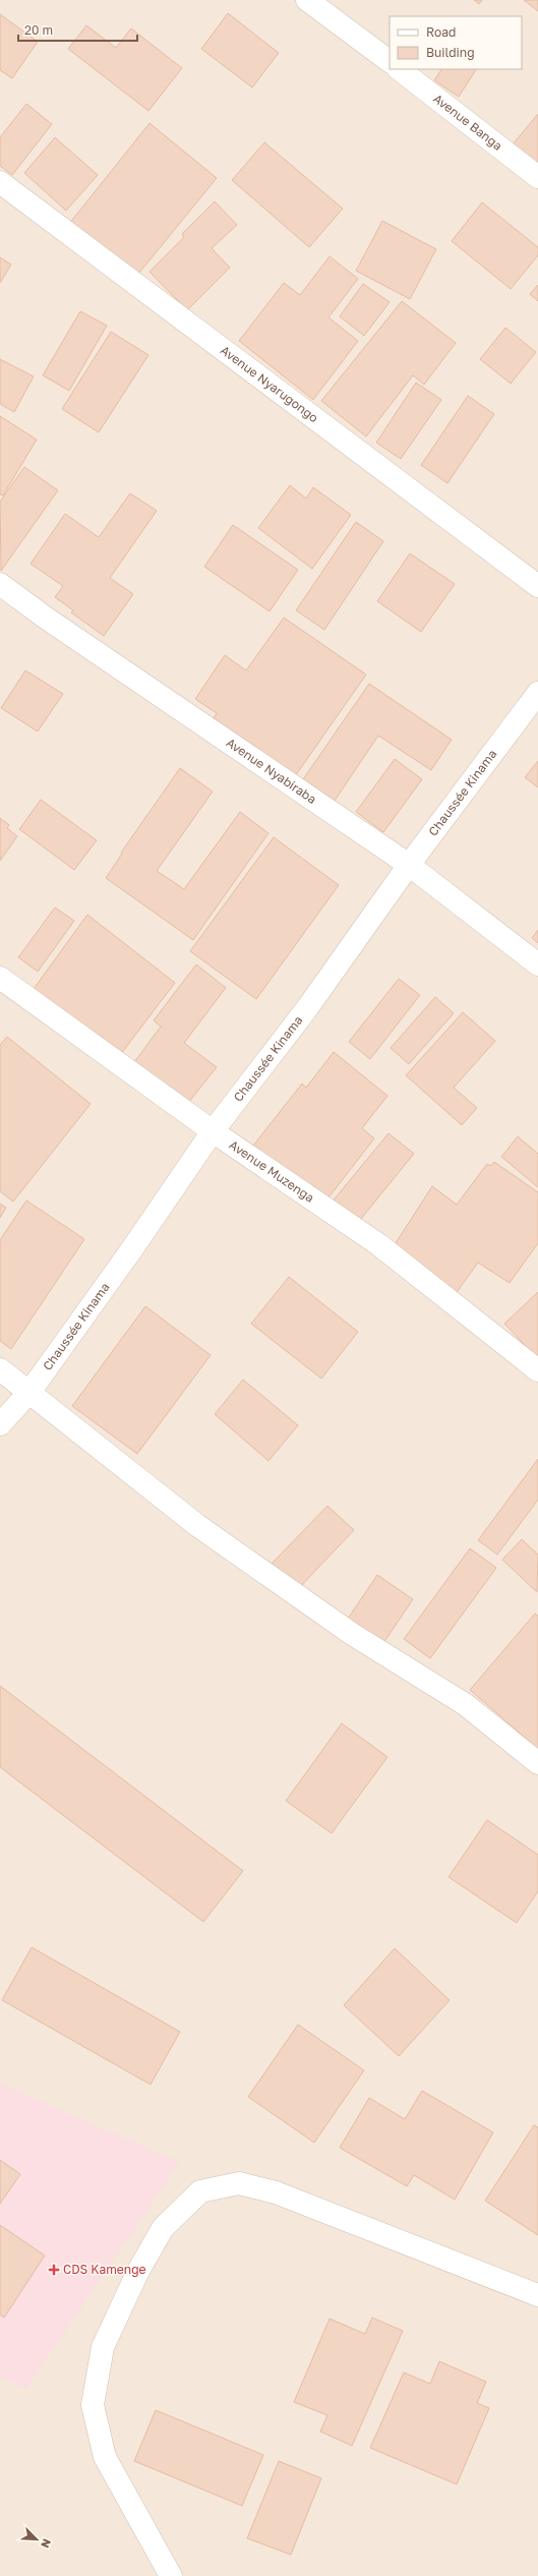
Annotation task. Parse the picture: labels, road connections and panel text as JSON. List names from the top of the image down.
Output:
{
  "streets": {
    "street": [
      "Avenue Banga",
      "Avenue Nyarugongo",
      "Avenue Nyabiraba",
      "Chaussée Kinama",
      "Avenue Muzenga"
    ]
  },
  "crossings": [
    ["Avenue Nyabiraba", "Chaussée Kinama"],
    ["Chaussée Kinama", "Avenue Muzenga"]
  ],
  "places": {
    "health": ["CDS Kamenge"]
  },
  "legend": ["Road", "Building"],
  "scale_bar": "20 m",
  "north": "bottom right"
}
